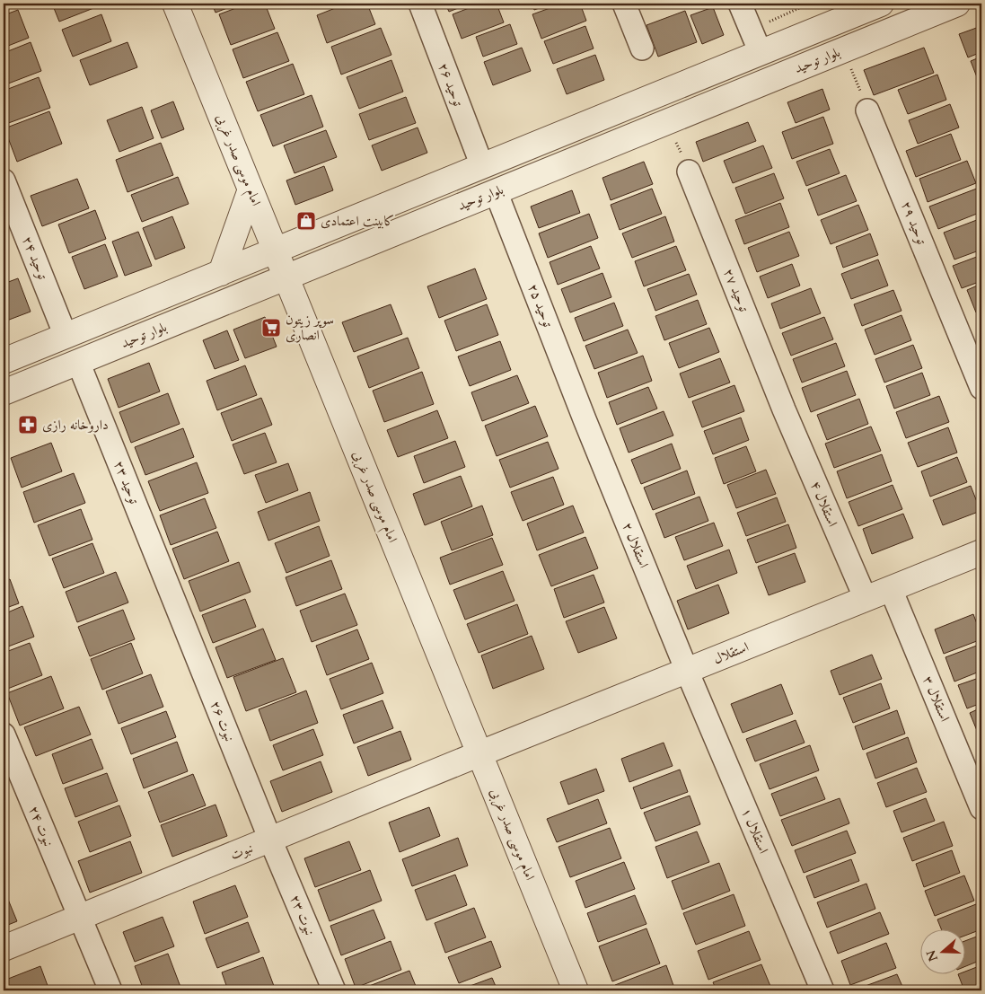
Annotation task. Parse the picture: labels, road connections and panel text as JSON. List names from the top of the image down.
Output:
{
  "streets": {
    "street": [
      "بلوار توحید",
      "توحید ۲۶",
      "امام موسی صدر غربی",
      "توحید ۲۹",
      "توحید ۲۴",
      "توحید ۲۷",
      "توحید ۲۵",
      "توحید ۲۳",
      "استقلال ۴",
      "استقلال ۲",
      "استقلال",
      "استقلال ۳",
      "نبوت ۲۶",
      "نبوت ۲۴",
      "استقلال ۱",
      "نبوت",
      "نبوت ۲۳"
    ]
  },
  "crossings": [
    ["بلوار توحید", "توحید ۲۶"],
    ["بلوار توحید", "امام موسی صدر غربی"],
    ["بلوار توحید", "توحید ۲۴"],
    ["بلوار توحید", "توحید ۲۵"],
    ["بلوار توحید", "توحید ۲۳"],
    ["امام موسی صدر غربی", "استقلال"],
    ["امام موسی صدر غربی", "نبوت"],
    ["توحید ۲۷", "استقلال ۴"],
    ["توحید ۲۵", "استقلال ۲"],
    ["توحید ۲۳", "نبوت ۲۶"],
    ["استقلال ۴", "استقلال"],
    ["استقلال ۲", "استقلال"],
    ["استقلال ۲", "استقلال ۱"],
    ["استقلال", "استقلال ۳"],
    ["استقلال", "استقلال ۱"],
    ["استقلال", "نبوت"],
    ["نبوت ۲۶", "نبوت"],
    ["نبوت ۲۶", "نبوت ۲۳"],
    ["نبوت ۲۴", "نبوت"],
    ["نبوت", "نبوت ۲۳"]
  ],
  "places": {
    "shop": ["کابینت اعتمادی"],
    "supermarket": ["سوپر زیتون انصاری"],
    "pharmacy": ["داروخانه رازی"]
  },
  "north": "left"
}
